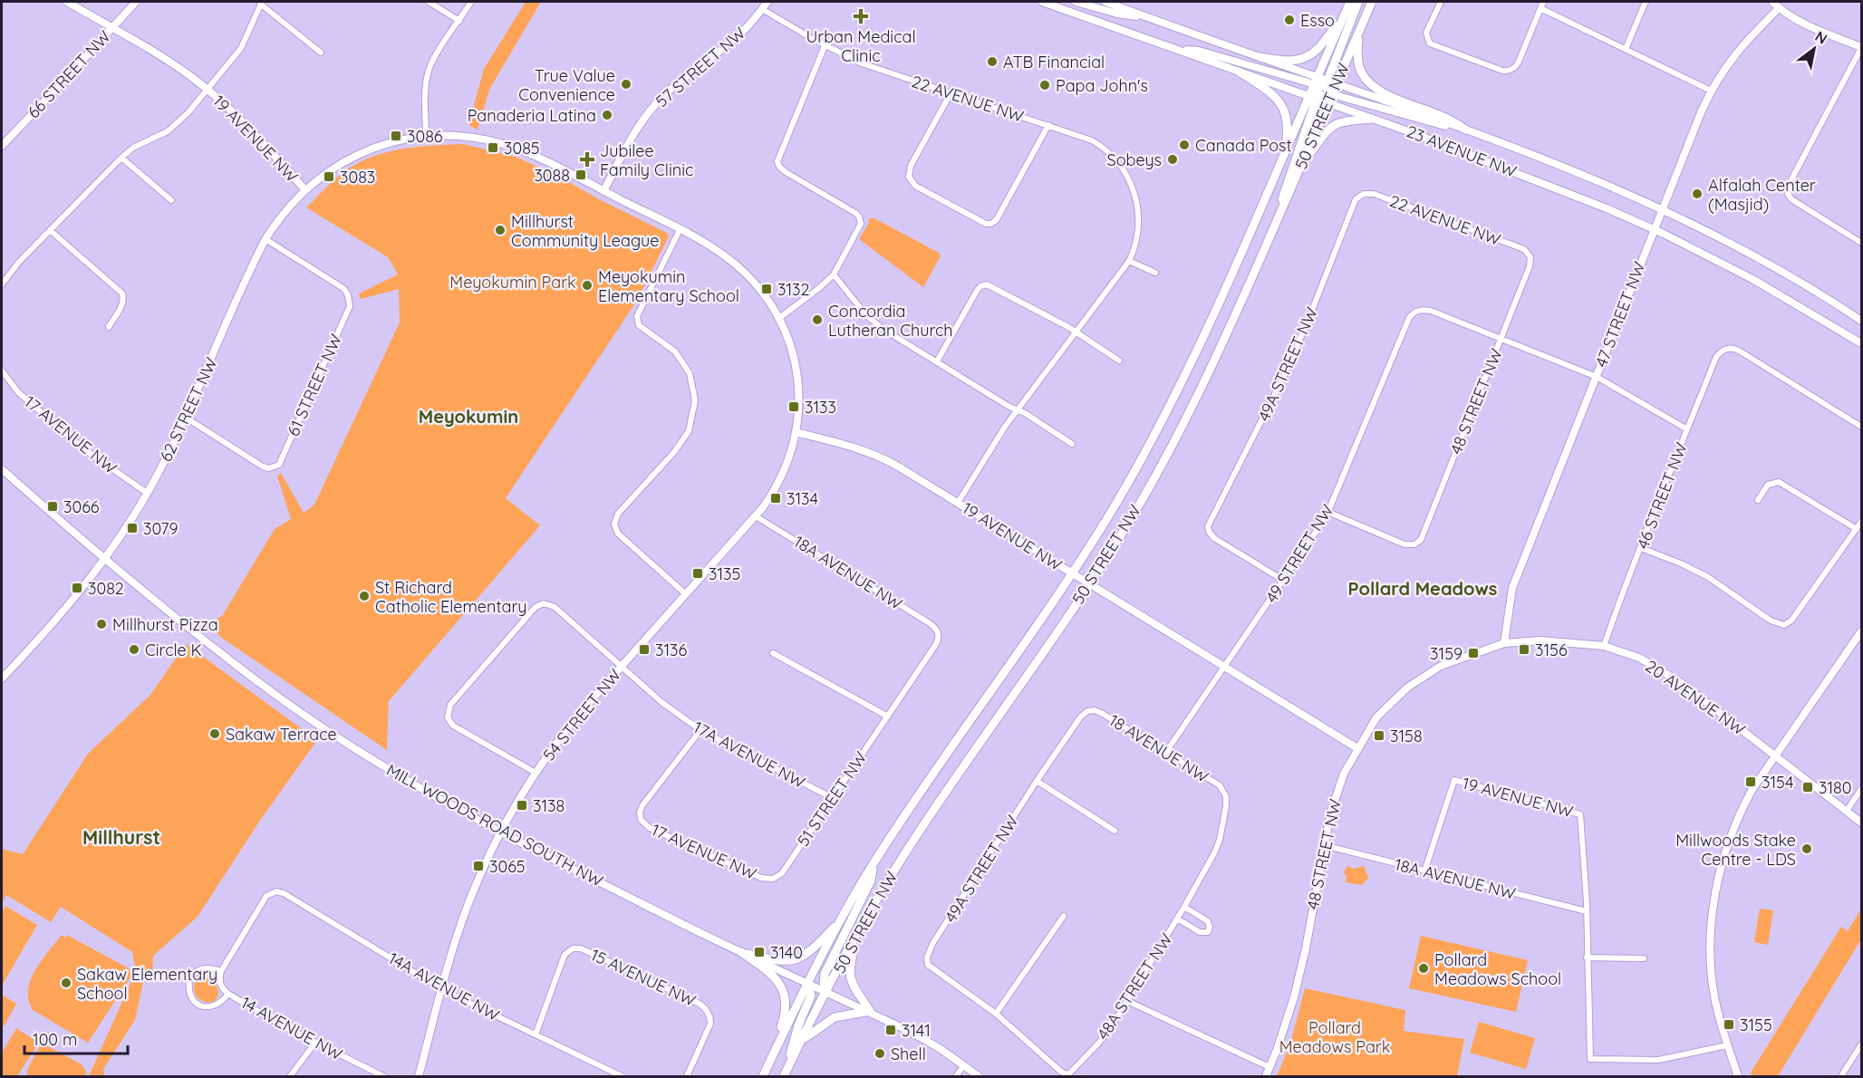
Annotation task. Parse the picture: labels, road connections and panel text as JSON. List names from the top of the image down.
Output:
{
  "streets": {
    "main road": ["66 STREET NW", "50 STREET NW", "23 AVENUE NW"],
    "street": [
      "57 STREET NW",
      "22 AVENUE NW",
      "19 AVENUE NW",
      "47 STREET NW",
      "49A STREET NW",
      "61 STREET NW",
      "48 STREET NW",
      "62 STREET NW",
      "17 AVENUE NW",
      "46 STREET NW",
      "49 STREET NW",
      "18A AVENUE NW",
      "20 AVENUE NW",
      "54 STREET NW",
      "18 AVENUE NW",
      "17A AVENUE NW",
      "51 STREET NW",
      "MILL WOODS ROAD SOUTH NW",
      "15 AVENUE NW",
      "14A AVENUE NW",
      "48A STREET NW",
      "14 AVENUE NW"
    ]
  },
  "crossings": [
    ["57 STREET NW", "22 AVENUE NW"],
    ["57 STREET NW", "62 STREET NW"],
    ["57 STREET NW", "54 STREET NW"],
    ["66 STREET NW", "19 AVENUE NW"],
    ["22 AVENUE NW", "49A STREET NW"],
    ["22 AVENUE NW", "48 STREET NW"],
    ["50 STREET NW", "19 AVENUE NW"],
    ["50 STREET NW", "23 AVENUE NW"],
    ["50 STREET NW", "MILL WOODS ROAD SOUTH NW"],
    ["19 AVENUE NW", "48 STREET NW"],
    ["19 AVENUE NW", "62 STREET NW"],
    ["19 AVENUE NW", "49 STREET NW"],
    ["19 AVENUE NW", "18A AVENUE NW"],
    ["19 AVENUE NW", "54 STREET NW"],
    ["23 AVENUE NW", "47 STREET NW"],
    ["47 STREET NW", "20 AVENUE NW"],
    ["49A STREET NW", "49 STREET NW"],
    ["49A STREET NW", "18 AVENUE NW"],
    ["49A STREET NW", "48A STREET NW"],
    ["61 STREET NW", "62 STREET NW"],
    ["48 STREET NW", "49 STREET NW"],
    ["48 STREET NW", "18A AVENUE NW"],
    ["48 STREET NW", "20 AVENUE NW"],
    ["62 STREET NW", "17 AVENUE NW"],
    ["62 STREET NW", "54 STREET NW"],
    ["62 STREET NW", "MILL WOODS ROAD SOUTH NW"],
    ["17 AVENUE NW", "17A AVENUE NW"],
    ["17 AVENUE NW", "51 STREET NW"],
    ["46 STREET NW", "20 AVENUE NW"],
    ["49 STREET NW", "18 AVENUE NW"],
    ["18A AVENUE NW", "54 STREET NW"],
    ["18A AVENUE NW", "51 STREET NW"],
    ["54 STREET NW", "17A AVENUE NW"],
    ["54 STREET NW", "MILL WOODS ROAD SOUTH NW"],
    ["54 STREET NW", "14A AVENUE NW"],
    ["18 AVENUE NW", "48A STREET NW"],
    ["17A AVENUE NW", "51 STREET NW"],
    ["15 AVENUE NW", "14A AVENUE NW"],
    ["14A AVENUE NW", "14 AVENUE NW"]
  ],
  "districts": ["Meyokumin", "Pollard Meadows", "Millhurst"],
  "parks": ["Meyokumin Park", "Pollard Meadows Park"],
  "places": {
    "health": ["Urban Medical Clinic", "Jubilee Family Clinic"],
    "other": [
      "Esso",
      "ATB Financial",
      "True Value Convenience",
      "Papa John's",
      "Panaderia Latina",
      "Canada Post",
      "Sobeys",
      "Alfalah Center (Masjid)",
      "Millhurst Community League",
      "Meyokumin Elementary School",
      "Concordia Lutheran Church",
      "St Richard Catholic Elementary",
      "Millhurst Pizza",
      "Circle K",
      "Sakaw Terrace",
      "Millwoods Stake Centre - LDS",
      "Pollard Meadows School",
      "Sakaw Elementary School",
      "Shell"
    ],
    "transit": [
      "3086",
      "3085",
      "3088",
      "3083",
      "3132",
      "3133",
      "3134",
      "3066",
      "3079",
      "3135",
      "3082",
      "3136",
      "3156",
      "3159",
      "3158",
      "3154",
      "3180",
      "3138",
      "3065",
      "3140",
      "3155",
      "3141"
    ]
  },
  "scale_bar": "100 m",
  "north": "top right"
}
